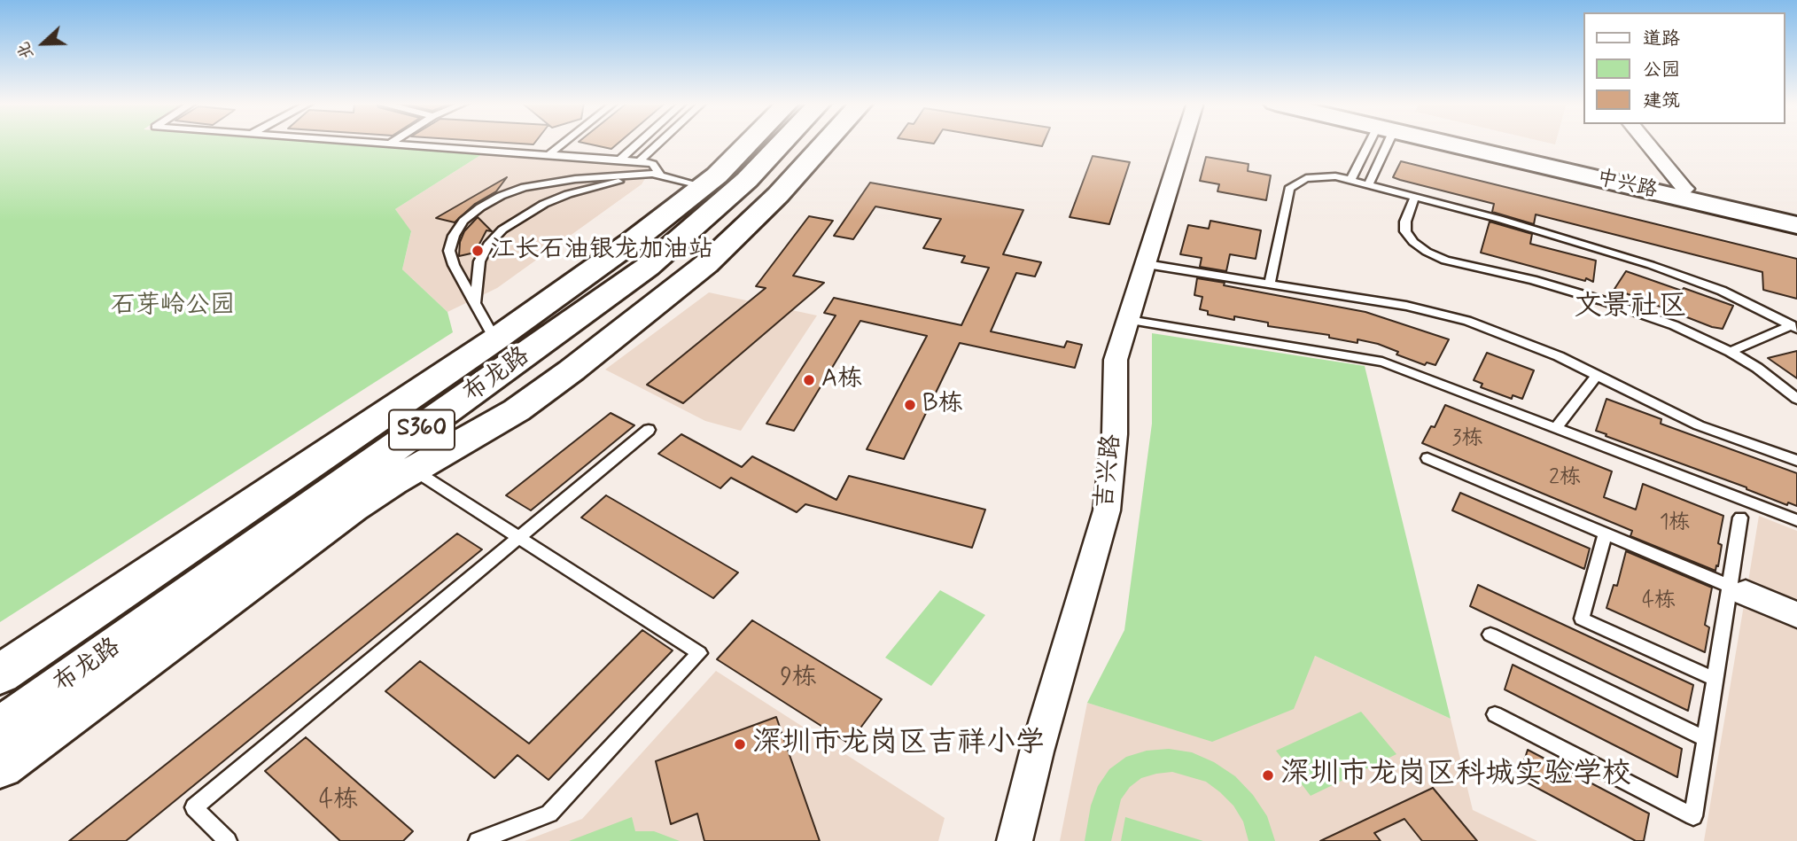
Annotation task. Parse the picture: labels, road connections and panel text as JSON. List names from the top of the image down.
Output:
{
  "streets": {
    "main road": ["中兴路", "布龙路", "S360"],
    "street": ["吉兴路"]
  },
  "districts": ["文景社区"],
  "parks": ["石芽岭公园"],
  "places": [
    "江长石油银龙加油站",
    "A栋",
    "B栋",
    "深圳市龙岗区吉祥小学",
    "深圳市龙岗区科城实验学校"
  ],
  "house_numbers": [
    "3栋",
    "2栋",
    "1栋",
    "4栋",
    "9栋",
    "4栋"
  ],
  "legend": ["道路", "公园", "建筑"],
  "north": "left"
}
